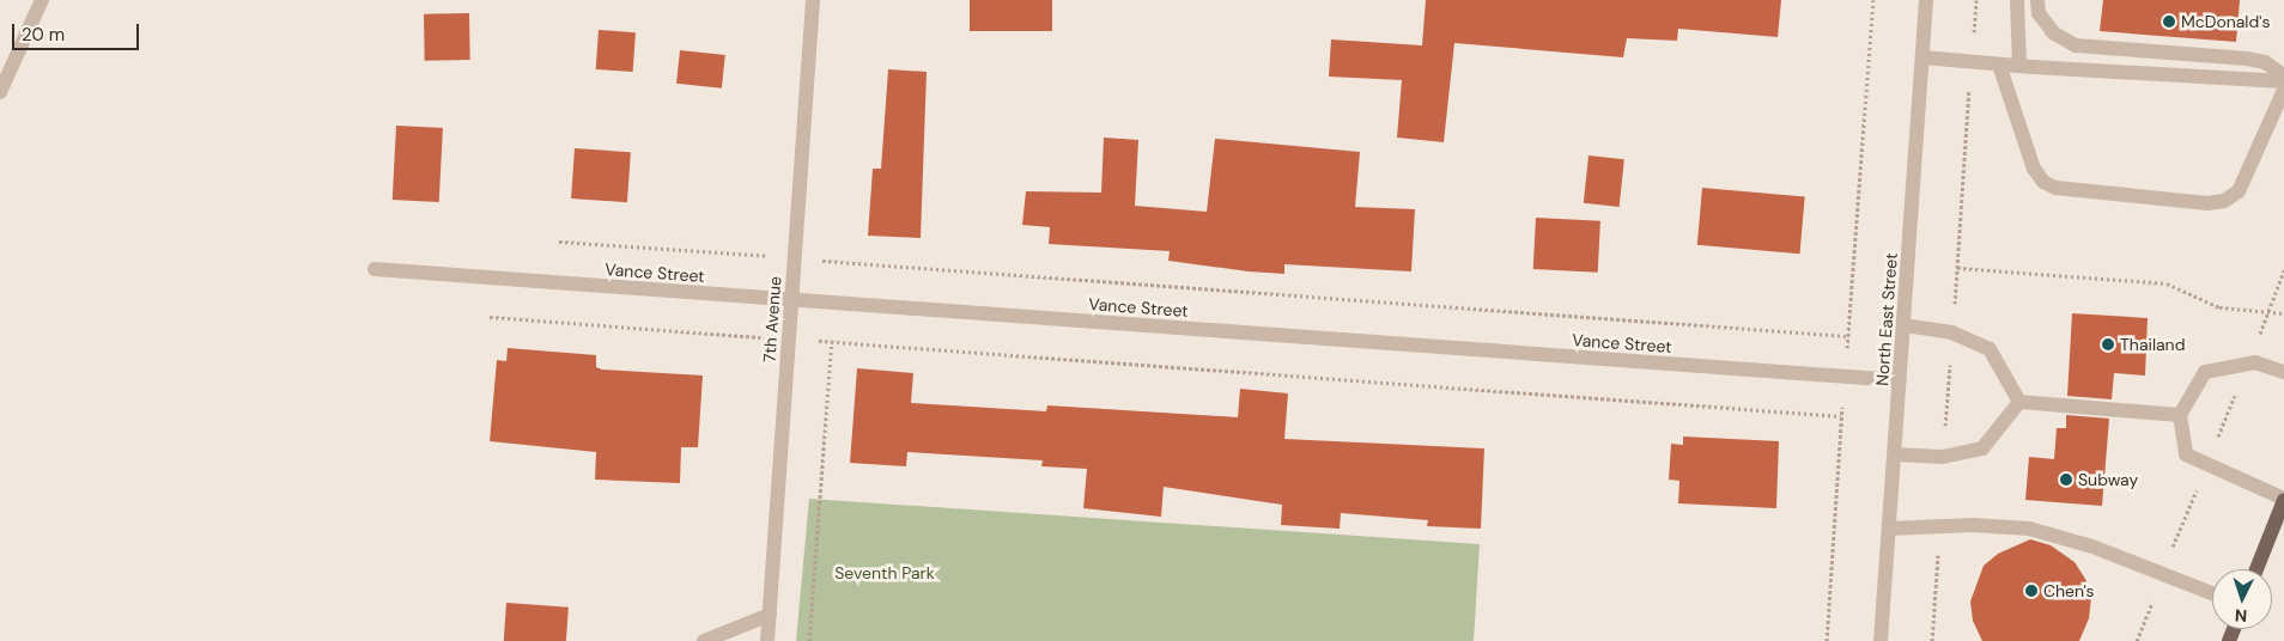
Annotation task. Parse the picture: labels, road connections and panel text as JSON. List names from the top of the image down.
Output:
{
  "streets": {
    "street": ["Vance Street", "7th Avenue", "North East Street"]
  },
  "crossings": [
    ["Vance Street", "7th Avenue"],
    ["Vance Street", "North East Street"]
  ],
  "parks": ["Seventh Park"],
  "places": [
    "McDonald's",
    "Thailand",
    "Subway",
    "Chen's"
  ],
  "scale_bar": "20 m",
  "north": "bottom"
}
